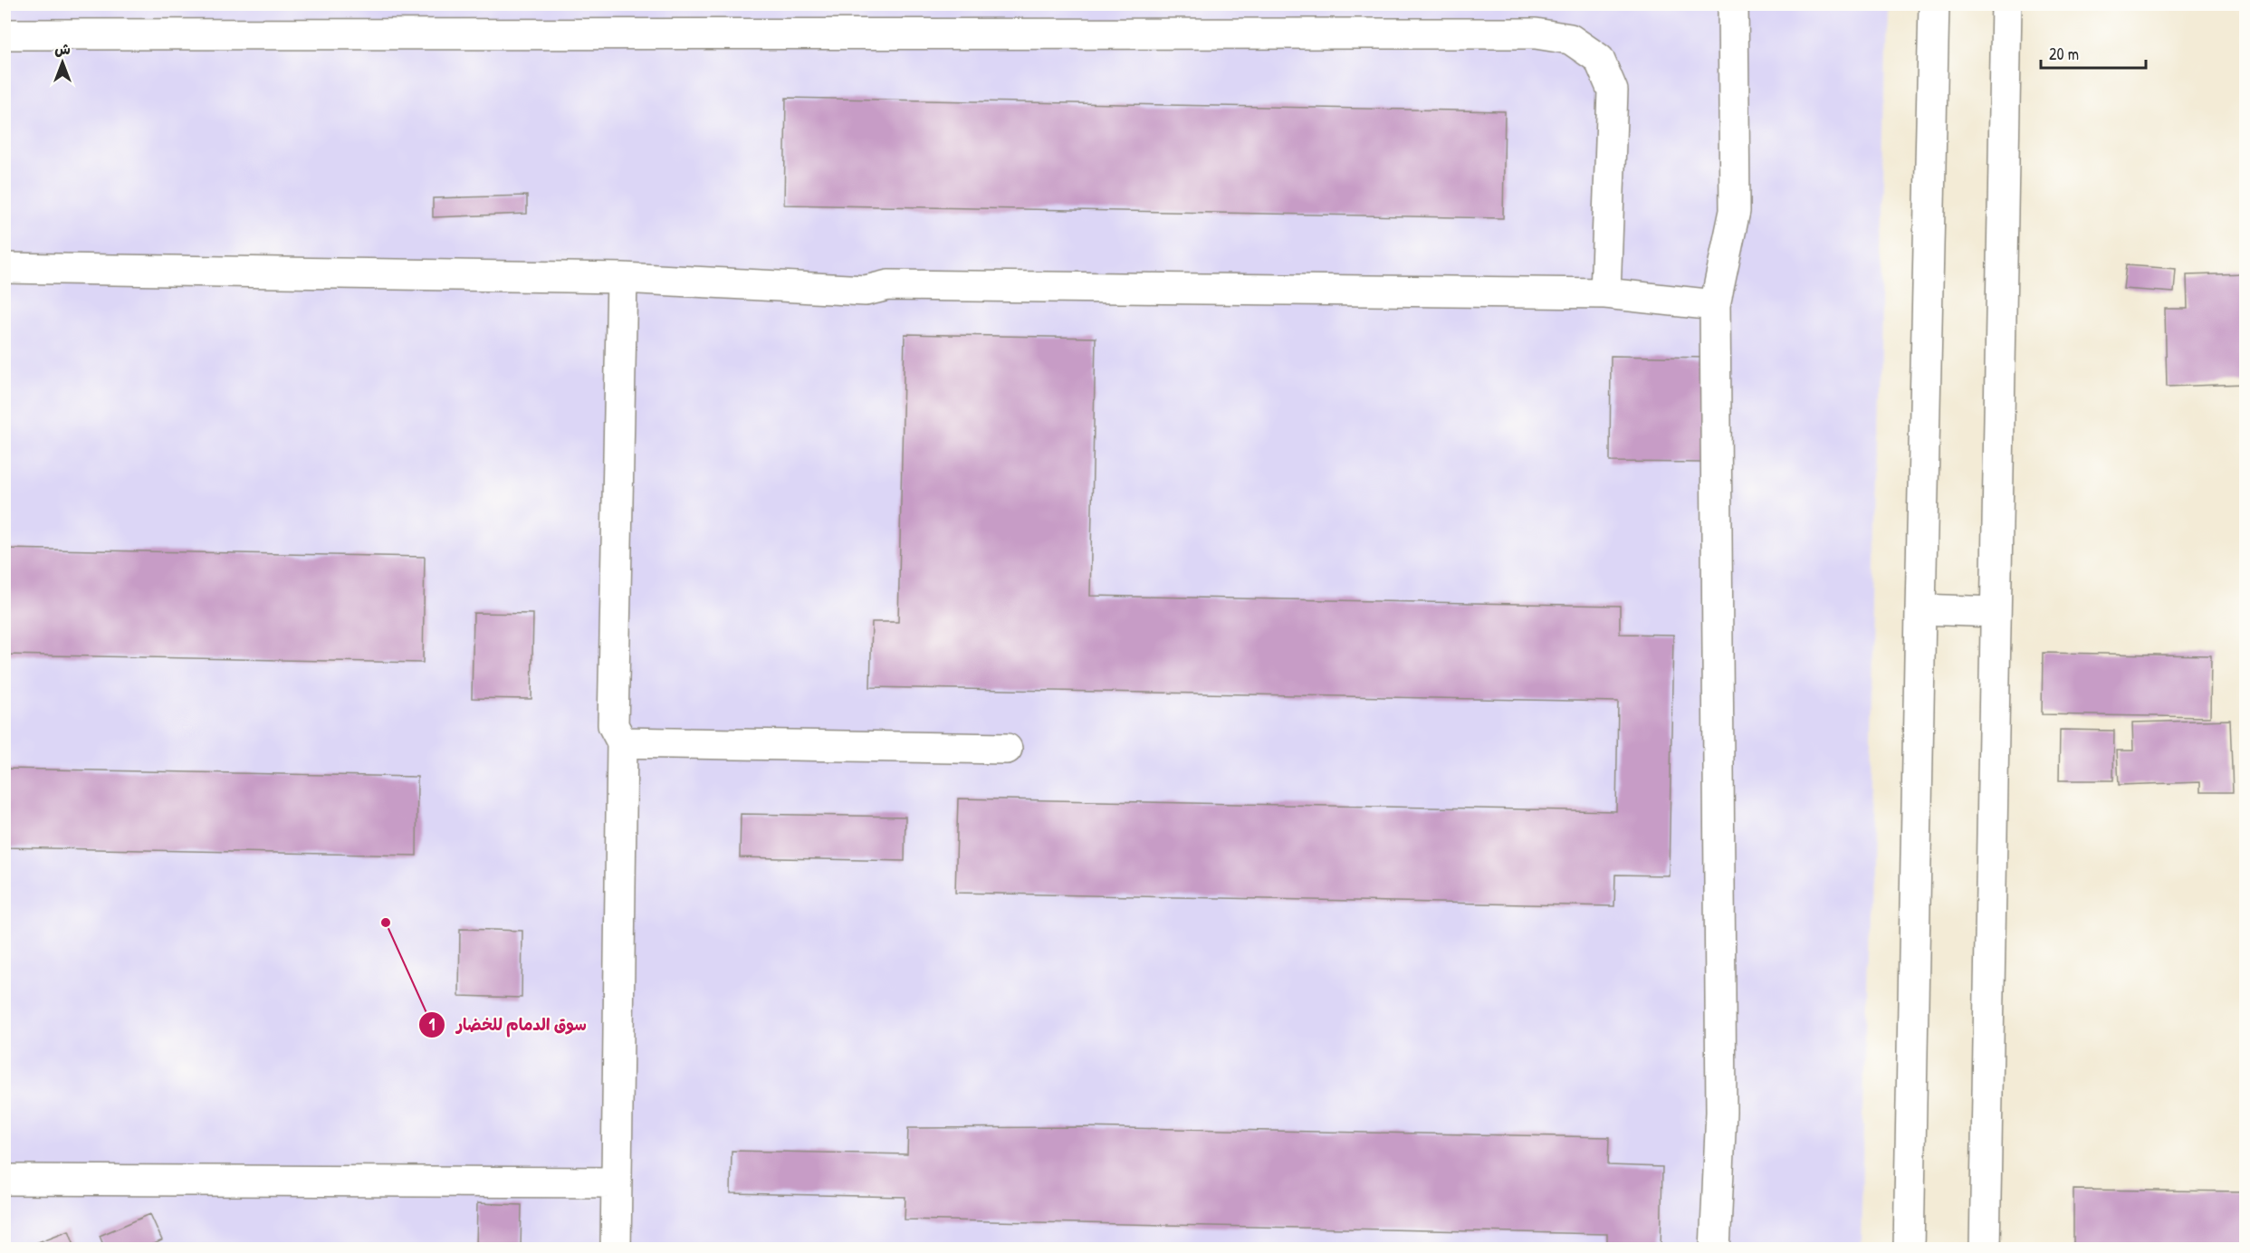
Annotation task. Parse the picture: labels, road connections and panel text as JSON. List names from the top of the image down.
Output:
{
  "places": ["سوق الدمام للخضار"],
  "scale_bar": "20 m",
  "north": "top"
}
